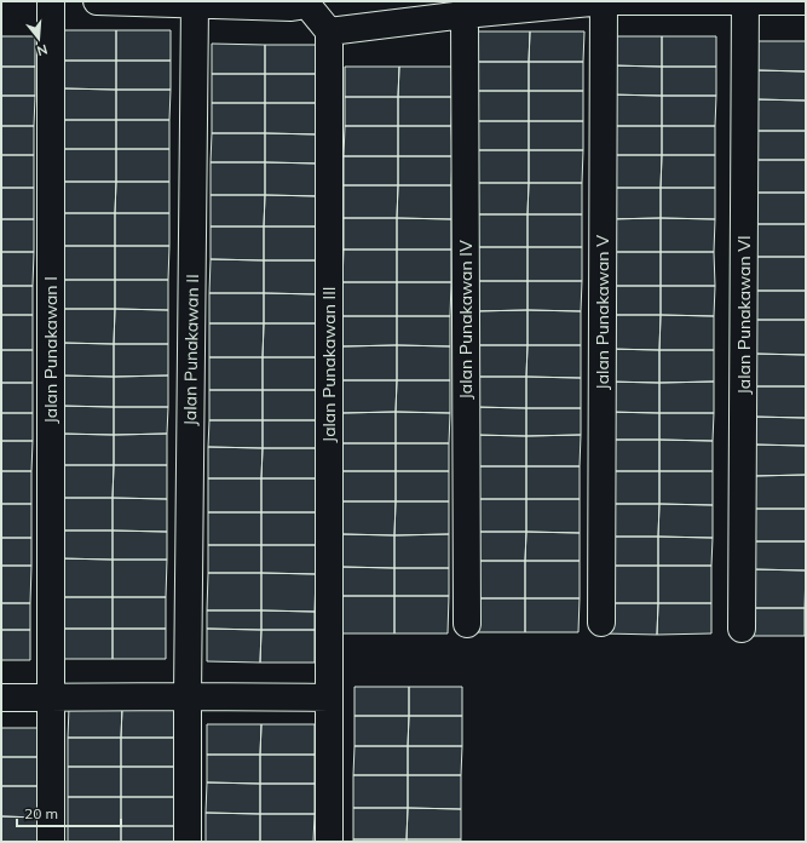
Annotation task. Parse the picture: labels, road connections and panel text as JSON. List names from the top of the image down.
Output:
{
  "streets": {
    "street": [
      "Jalan Punakawan V",
      "Jalan Punakawan VI",
      "Jalan Punakawan IV",
      "Jalan Punakawan I",
      "Jalan Punakawan II",
      "Jalan Punakawan III"
    ]
  },
  "scale_bar": "20 m",
  "north": "bottom"
}
